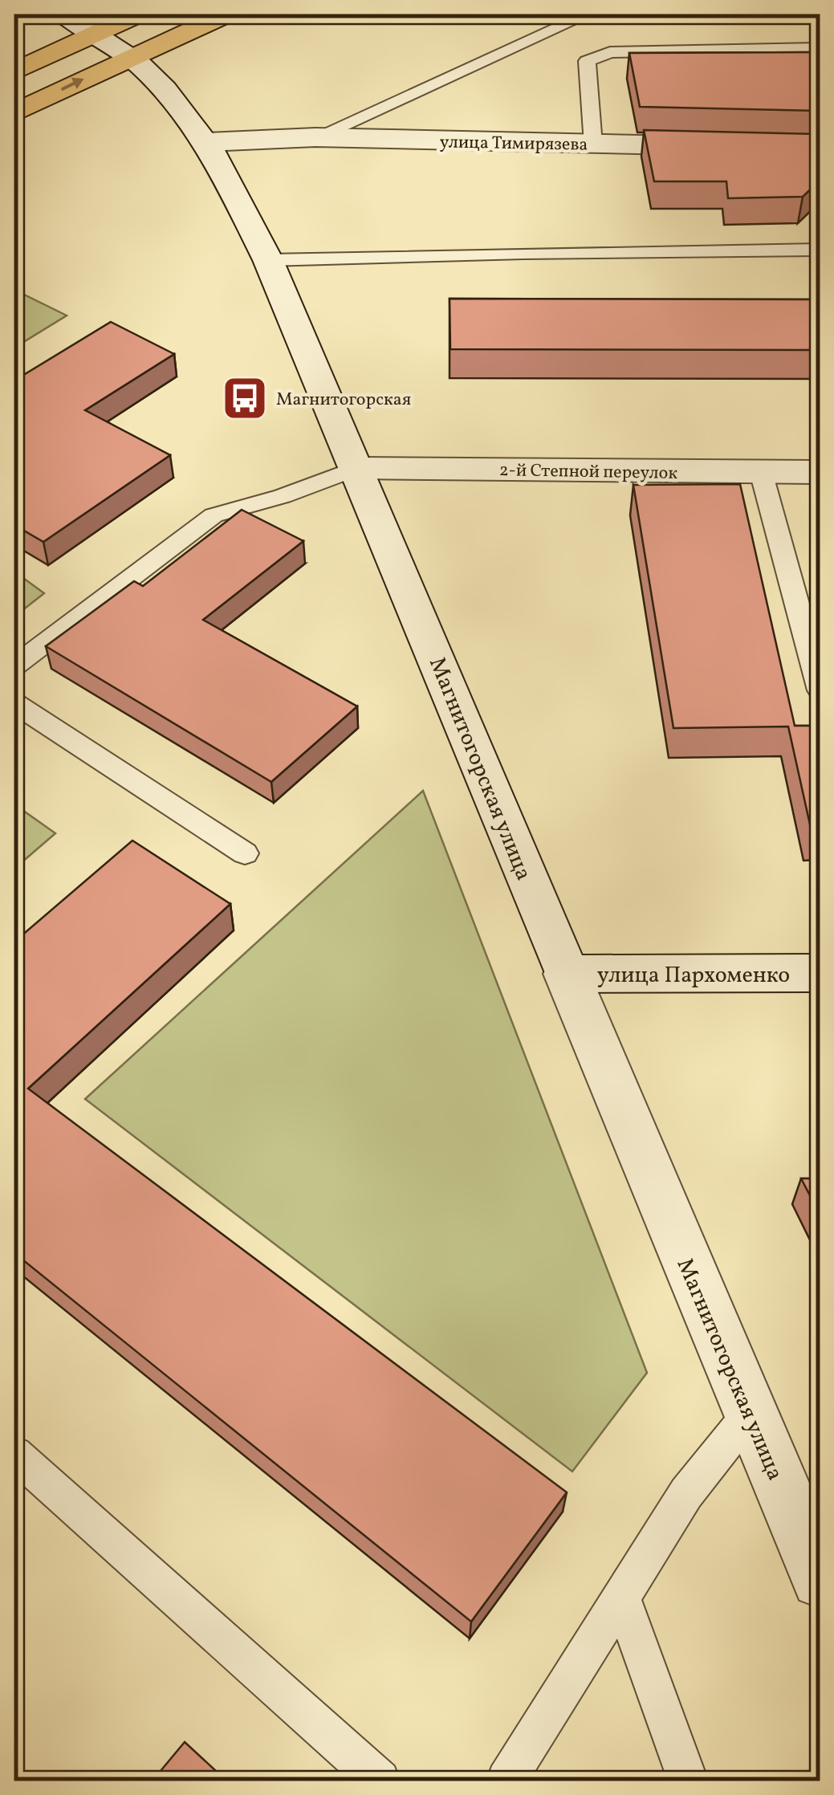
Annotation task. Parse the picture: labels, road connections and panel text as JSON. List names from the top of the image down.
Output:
{
  "streets": {
    "street": [
      "улица Тимирязева",
      "2-й Степной переулок",
      "Магнитогорская улица",
      "улица Пархоменко"
    ]
  },
  "crossings": [
    ["улица Тимирязева", "Магнитогорская улица"],
    ["2-й Степной переулок", "Магнитогорская улица"],
    ["Магнитогорская улица", "улица Пархоменко"]
  ],
  "places": {
    "bus stop": ["Магнитогорская"]
  }
}
